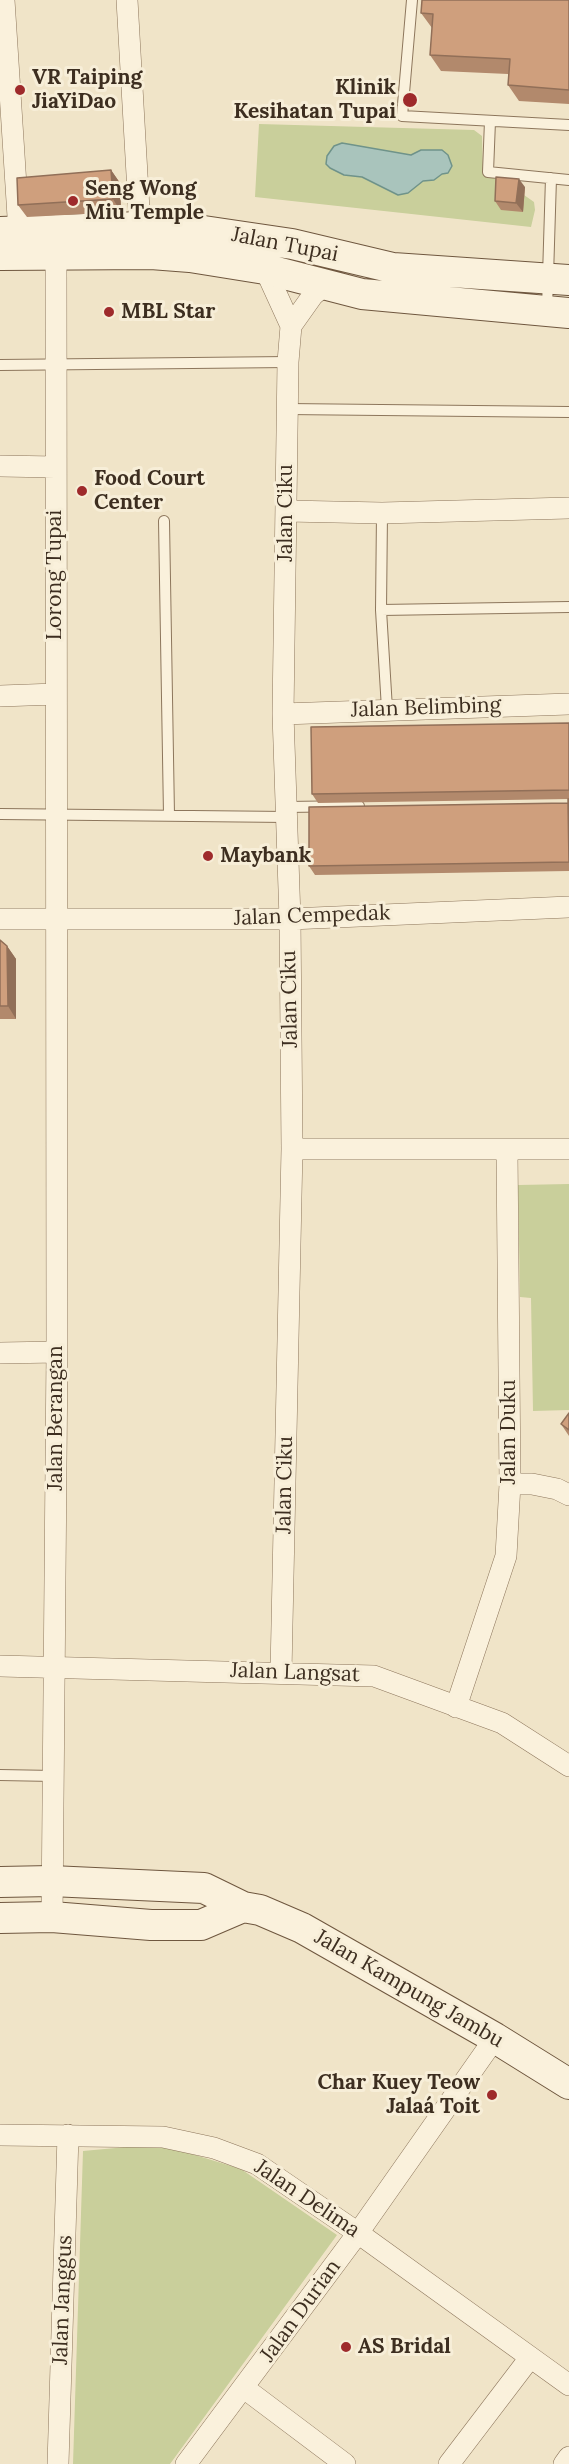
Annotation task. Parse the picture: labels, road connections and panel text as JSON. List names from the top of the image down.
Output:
{
  "streets": {
    "main road": ["Jalan Tupai", "Jalan Kampung Jambu"],
    "street": [
      "Jalan Ciku",
      "Lorong Tupai",
      "Jalan Belimbing",
      "Jalan Cempedak",
      "Jalan Berangan",
      "Jalan Duku",
      "Jalan Langsat",
      "Jalan Delima",
      "Jalan Janggus",
      "Jalan Durian"
    ]
  },
  "crossings": [
    ["Jalan Tupai", "Lorong Tupai"],
    ["Jalan Ciku", "Jalan Belimbing"],
    ["Jalan Ciku", "Jalan Cempedak"],
    ["Jalan Ciku", "Jalan Langsat"],
    ["Lorong Tupai", "Jalan Cempedak"],
    ["Lorong Tupai", "Jalan Berangan"],
    ["Jalan Cempedak", "Jalan Berangan"],
    ["Jalan Berangan", "Jalan Langsat"],
    ["Jalan Berangan", "Jalan Kampung Jambu"],
    ["Jalan Duku", "Jalan Langsat"],
    ["Jalan Kampung Jambu", "Jalan Durian"],
    ["Jalan Delima", "Jalan Janggus"],
    ["Jalan Delima", "Jalan Durian"]
  ],
  "places": [
    "VR Taiping JiaYiDao",
    "Klinik Kesihatan Tupai",
    "Seng Wong Miu Temple",
    "MBL Star",
    "Food Court Center",
    "Maybank",
    "Char Kuey Teow Jalaá Toit",
    "AS Bridal"
  ]
}
